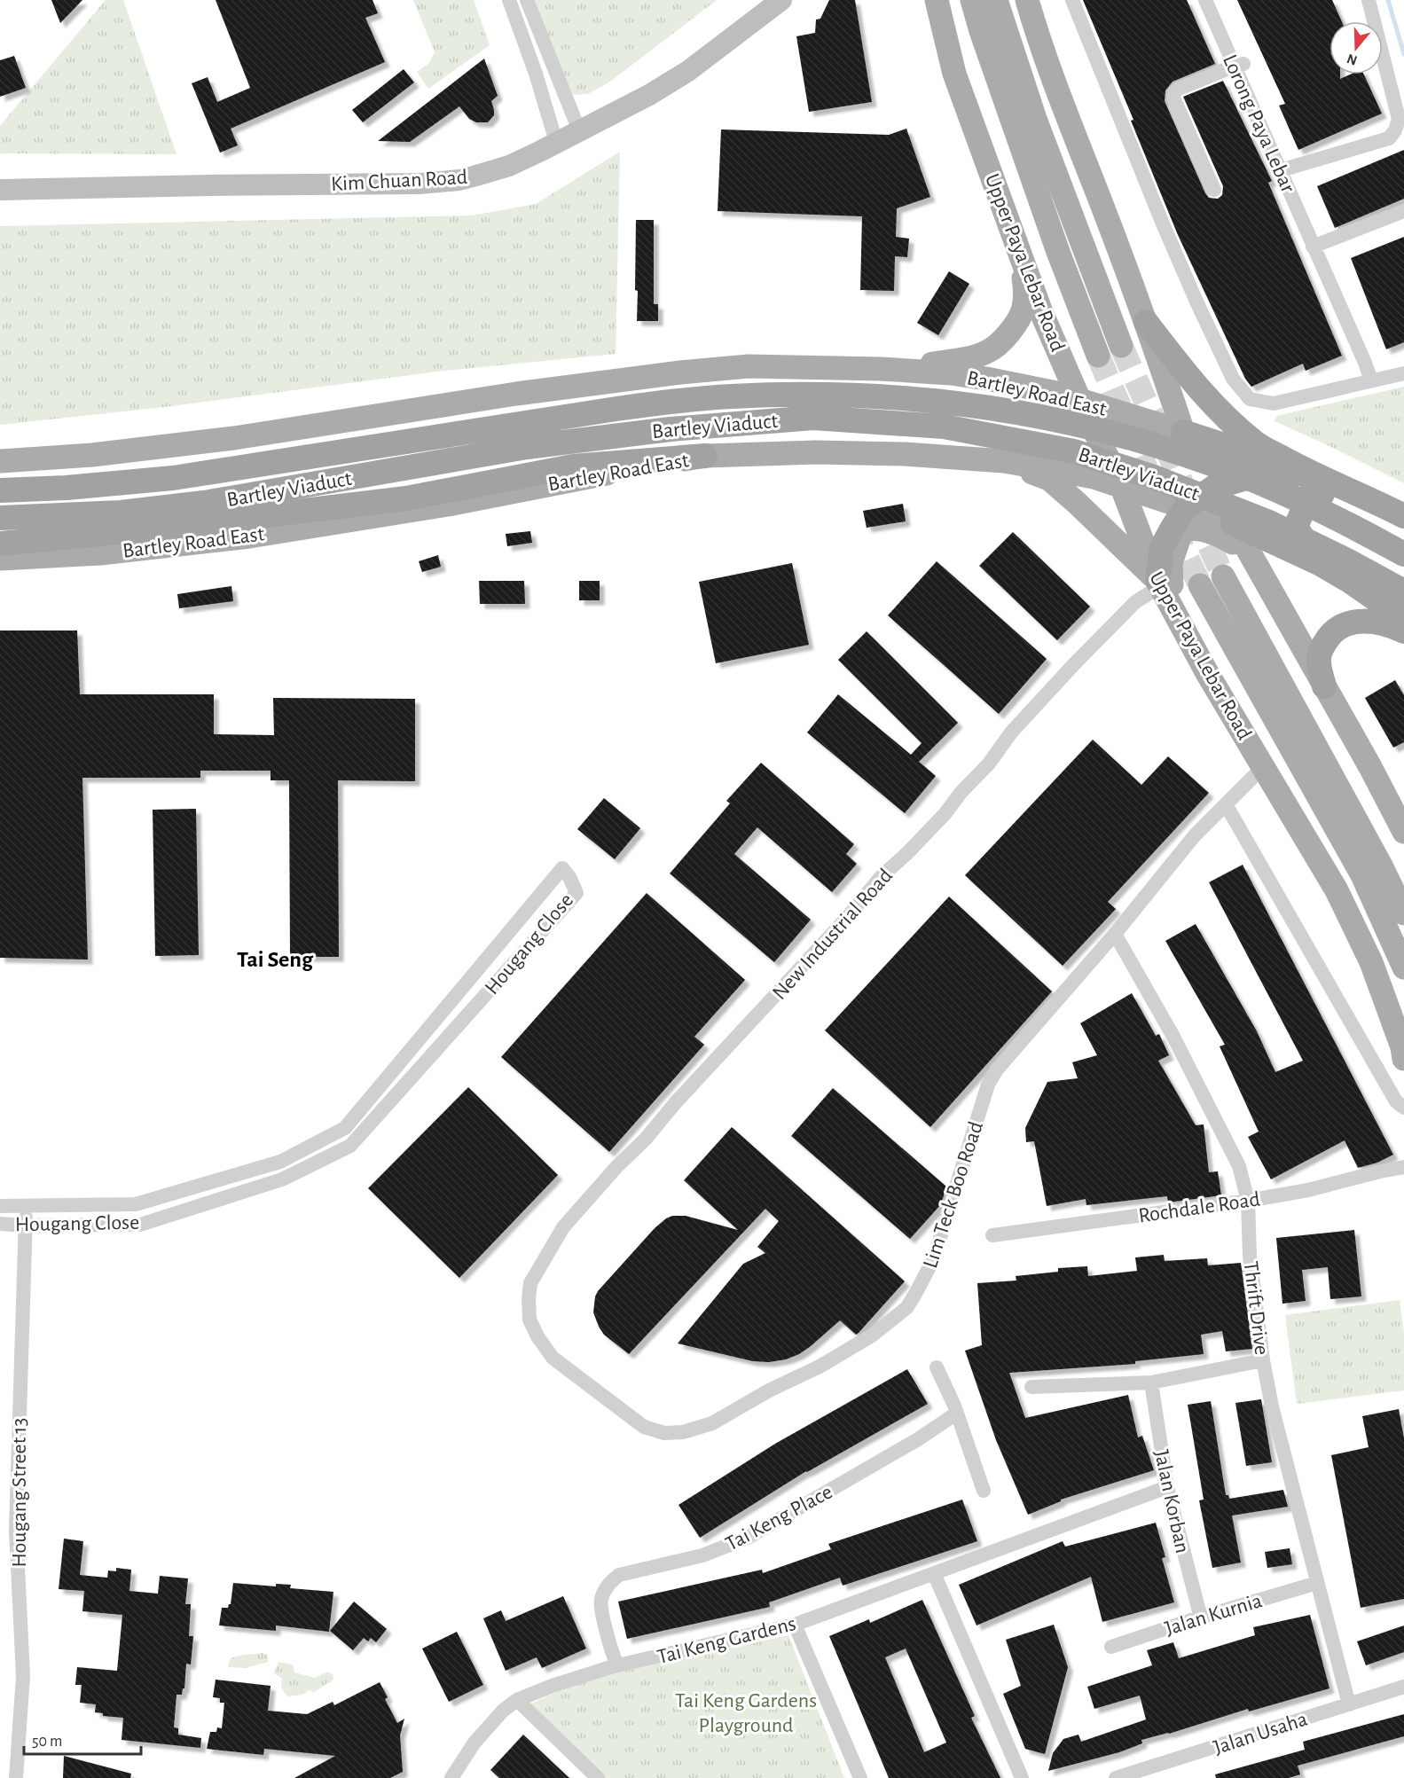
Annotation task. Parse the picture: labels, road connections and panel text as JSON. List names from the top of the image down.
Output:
{
  "streets": {
    "highway": ["Bartley Viaduct"],
    "main road": ["Kim Chuan Road", "Upper Paya Lebar Road", "Bartley Road East"],
    "street": [
      "Lorong Paya Lebar",
      "New Industrial Road",
      "Hougang Close",
      "Lim Teck Boo Road",
      "Rochdale Road",
      "Thrift Drive",
      "Hougang Street 13",
      "Jalan Korban",
      "Tai Keng Place",
      "Jalan Kurnia",
      "Tai Keng Gardens",
      "Jalan Usaha"
    ]
  },
  "crossings": [
    ["Upper Paya Lebar Road", "Bartley Road East"],
    ["Upper Paya Lebar Road", "New Industrial Road"],
    ["Upper Paya Lebar Road", "Lim Teck Boo Road"],
    ["New Industrial Road", "Lim Teck Boo Road"],
    ["Hougang Close", "Hougang Street 13"],
    ["Lim Teck Boo Road", "Thrift Drive"],
    ["Rochdale Road", "Thrift Drive"],
    ["Thrift Drive", "Jalan Kurnia"],
    ["Thrift Drive", "Jalan Usaha"],
    ["Jalan Korban", "Jalan Kurnia"],
    ["Jalan Korban", "Tai Keng Gardens"],
    ["Tai Keng Place", "Tai Keng Gardens"]
  ],
  "districts": ["Tai Seng"],
  "parks": ["Tai Keng Gardens Playground"],
  "scale_bar": "50 m",
  "north": "bottom"
}
